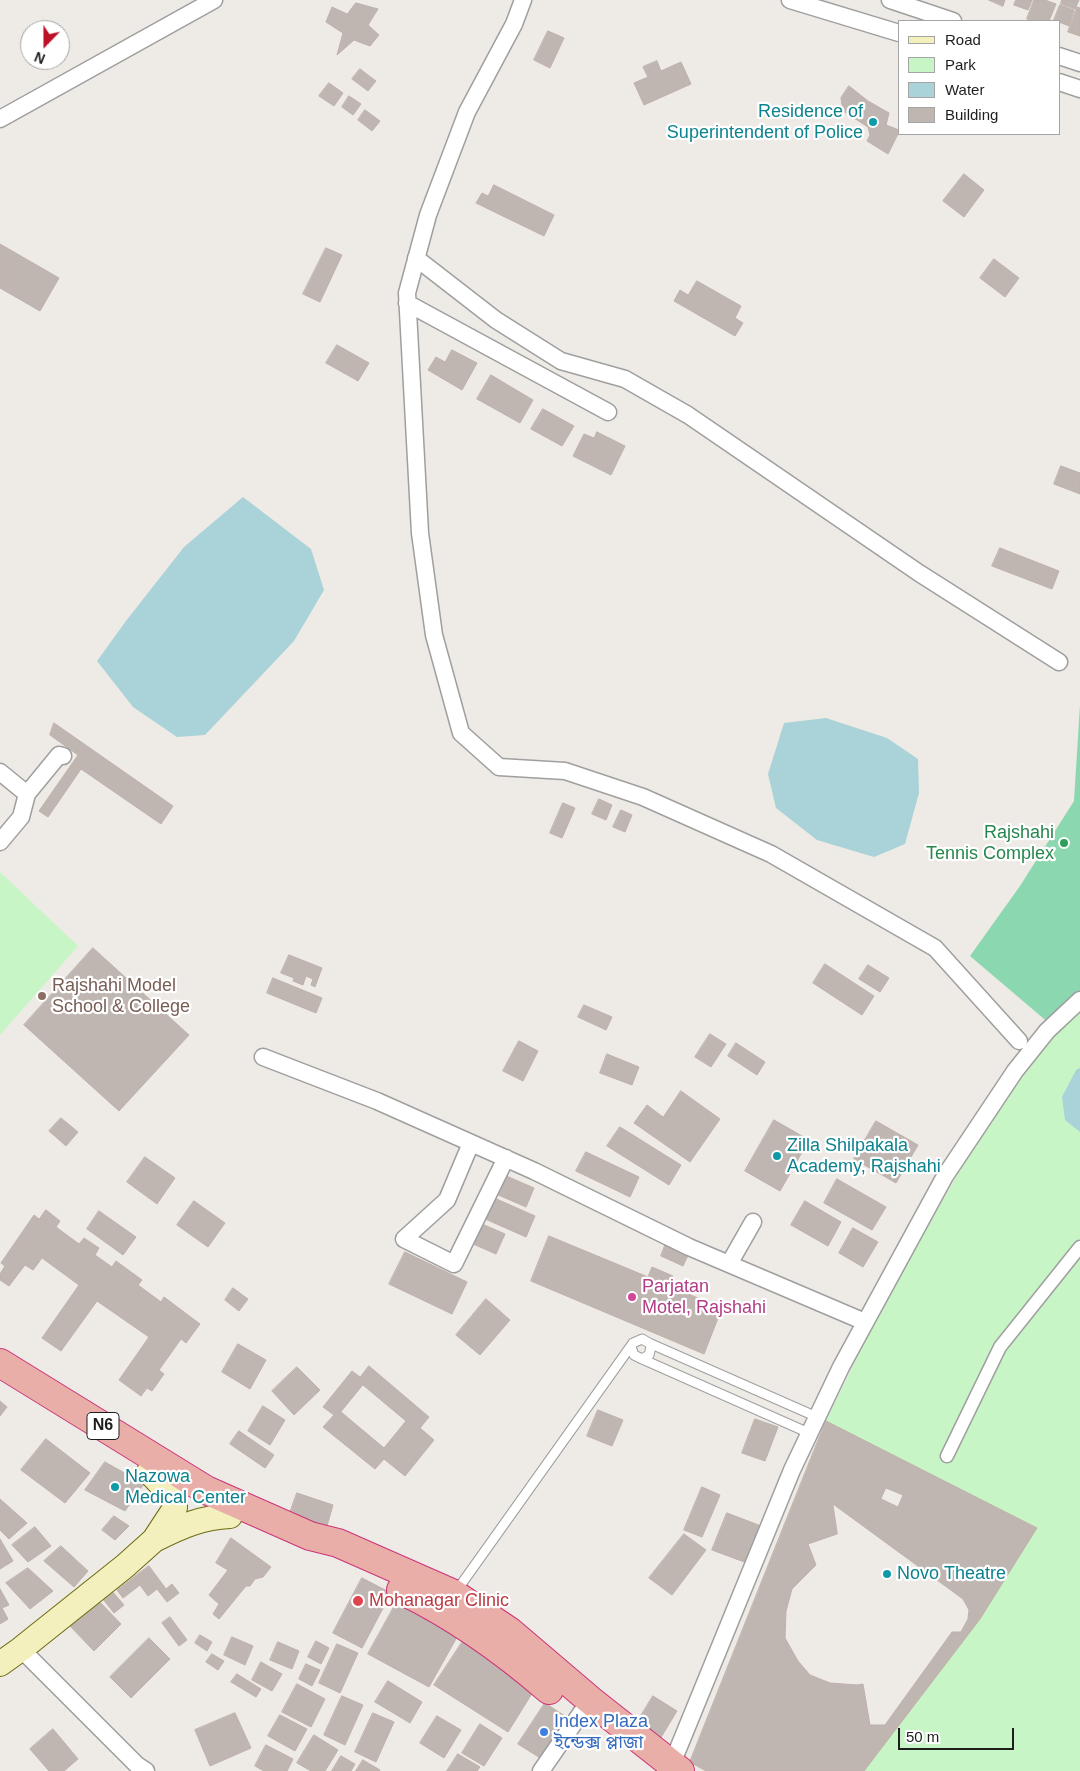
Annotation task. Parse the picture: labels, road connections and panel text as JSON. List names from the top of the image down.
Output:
{
  "streets": {
    "highway": ["N6"]
  },
  "places": [
    "Residence of Superintendent of Police",
    "Rajshahi Tennis Complex",
    "Rajshahi Model School & College",
    "Zilla Shilpakala Academy, Rajshahi",
    "Parjatan Motel, Rajshahi",
    "Nazowa Medical Center",
    "Novo Theatre",
    "Mohanagar Clinic",
    "Index Plaza ইন্ডেক্স প্লাজা"
  ],
  "legend": [
    "Road",
    "Park",
    "Water",
    "Building"
  ],
  "scale_bar": "50 m",
  "north": "bottom"
}
